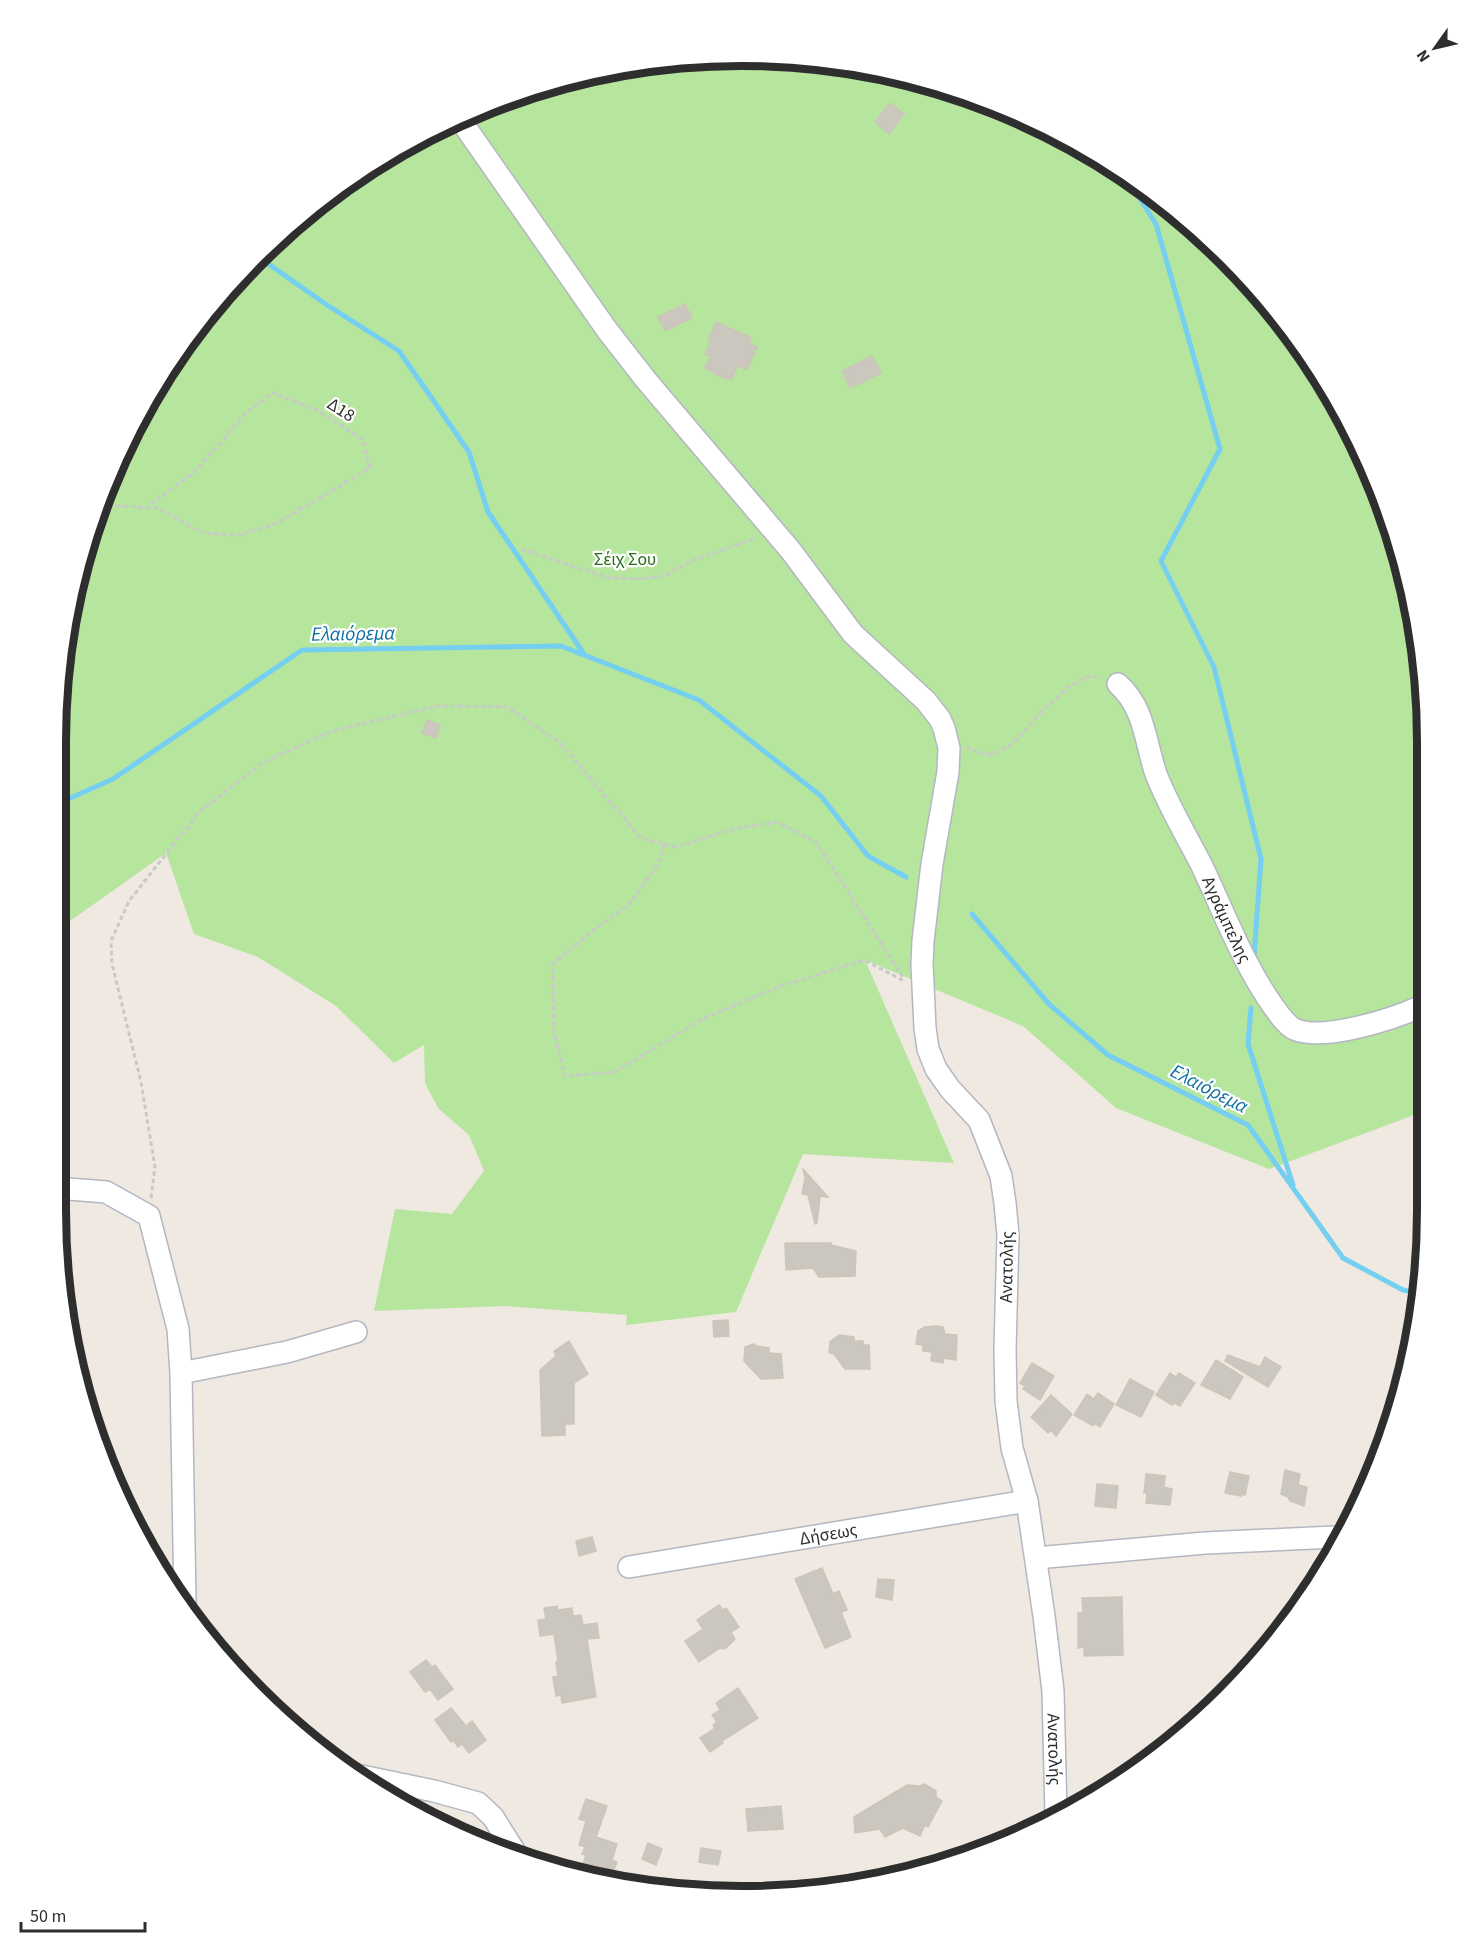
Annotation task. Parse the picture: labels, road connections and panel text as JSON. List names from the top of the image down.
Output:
{
  "streets": {
    "street": ["Αγράμπελης", "Ανατολής", "Δήσεως"],
    "path": ["Δ18"]
  },
  "crossings": [
    ["Ανατολής", "Δήσεως"]
  ],
  "water": ["Ελαιόρεμα"],
  "parks": ["Σέιχ Σου"],
  "scale_bar": "50 m",
  "north": "bottom left"
}
